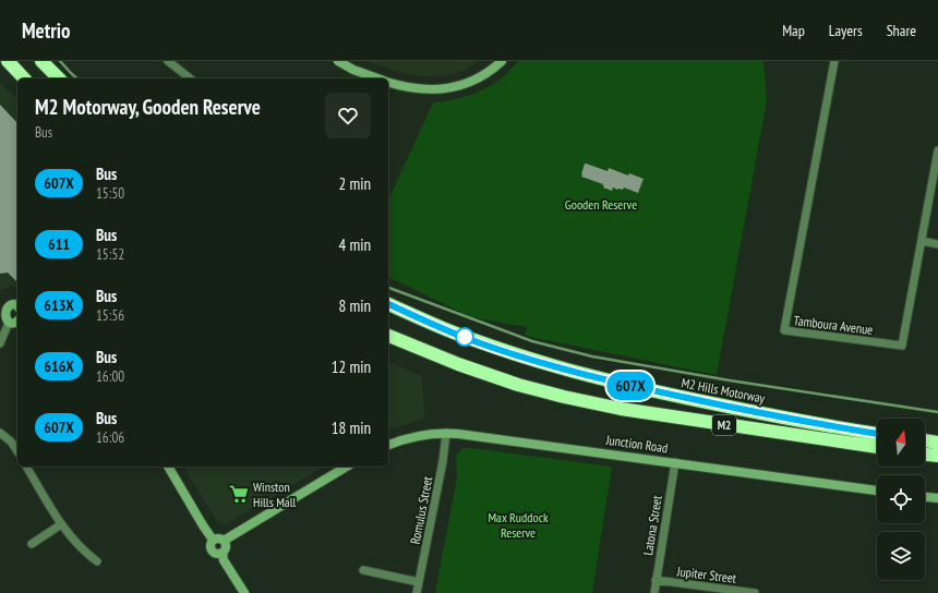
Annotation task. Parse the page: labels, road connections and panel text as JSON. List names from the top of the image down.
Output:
{
  "streets": {
    "highway": ["M2 Hills Motorway", "M2"],
    "street": [
      "Tamboura Avenue",
      "Junction Road",
      "Romulus Street",
      "Latona Street",
      "Jupiter Street"
    ]
  },
  "crossings": [
    ["Junction Road", "Romulus Street"],
    ["Junction Road", "Latona Street"],
    ["Latona Street", "Jupiter Street"]
  ],
  "parks": ["Gooden Reserve", "Max Ruddock Reserve"],
  "places": {
    "supermarket": ["Winston Hills Mall"]
  },
  "lines": ["bus line 607X"],
  "north": "top",
  "page": {
    "header": "Metrio",
    "nav": ["Map", "Layers", "Share"],
    "on_map": "607X",
    "heading": ["M2 Motorway, Gooden Reserve", "Bus"],
    "list": [
      {
        "mark": "607X",
        "name": "Bus",
        "note": "15:50",
        "value": "2 min"
      },
      {
        "mark": "611",
        "name": "Bus",
        "note": "15:52",
        "value": "4 min"
      },
      {
        "mark": "613X",
        "name": "Bus",
        "note": "15:56",
        "value": "8 min"
      },
      {
        "mark": "616X",
        "name": "Bus",
        "note": "16:00",
        "value": "12 min"
      },
      {
        "mark": "607X",
        "name": "Bus",
        "note": "16:06",
        "value": "18 min"
      }
    ]
  }
}
